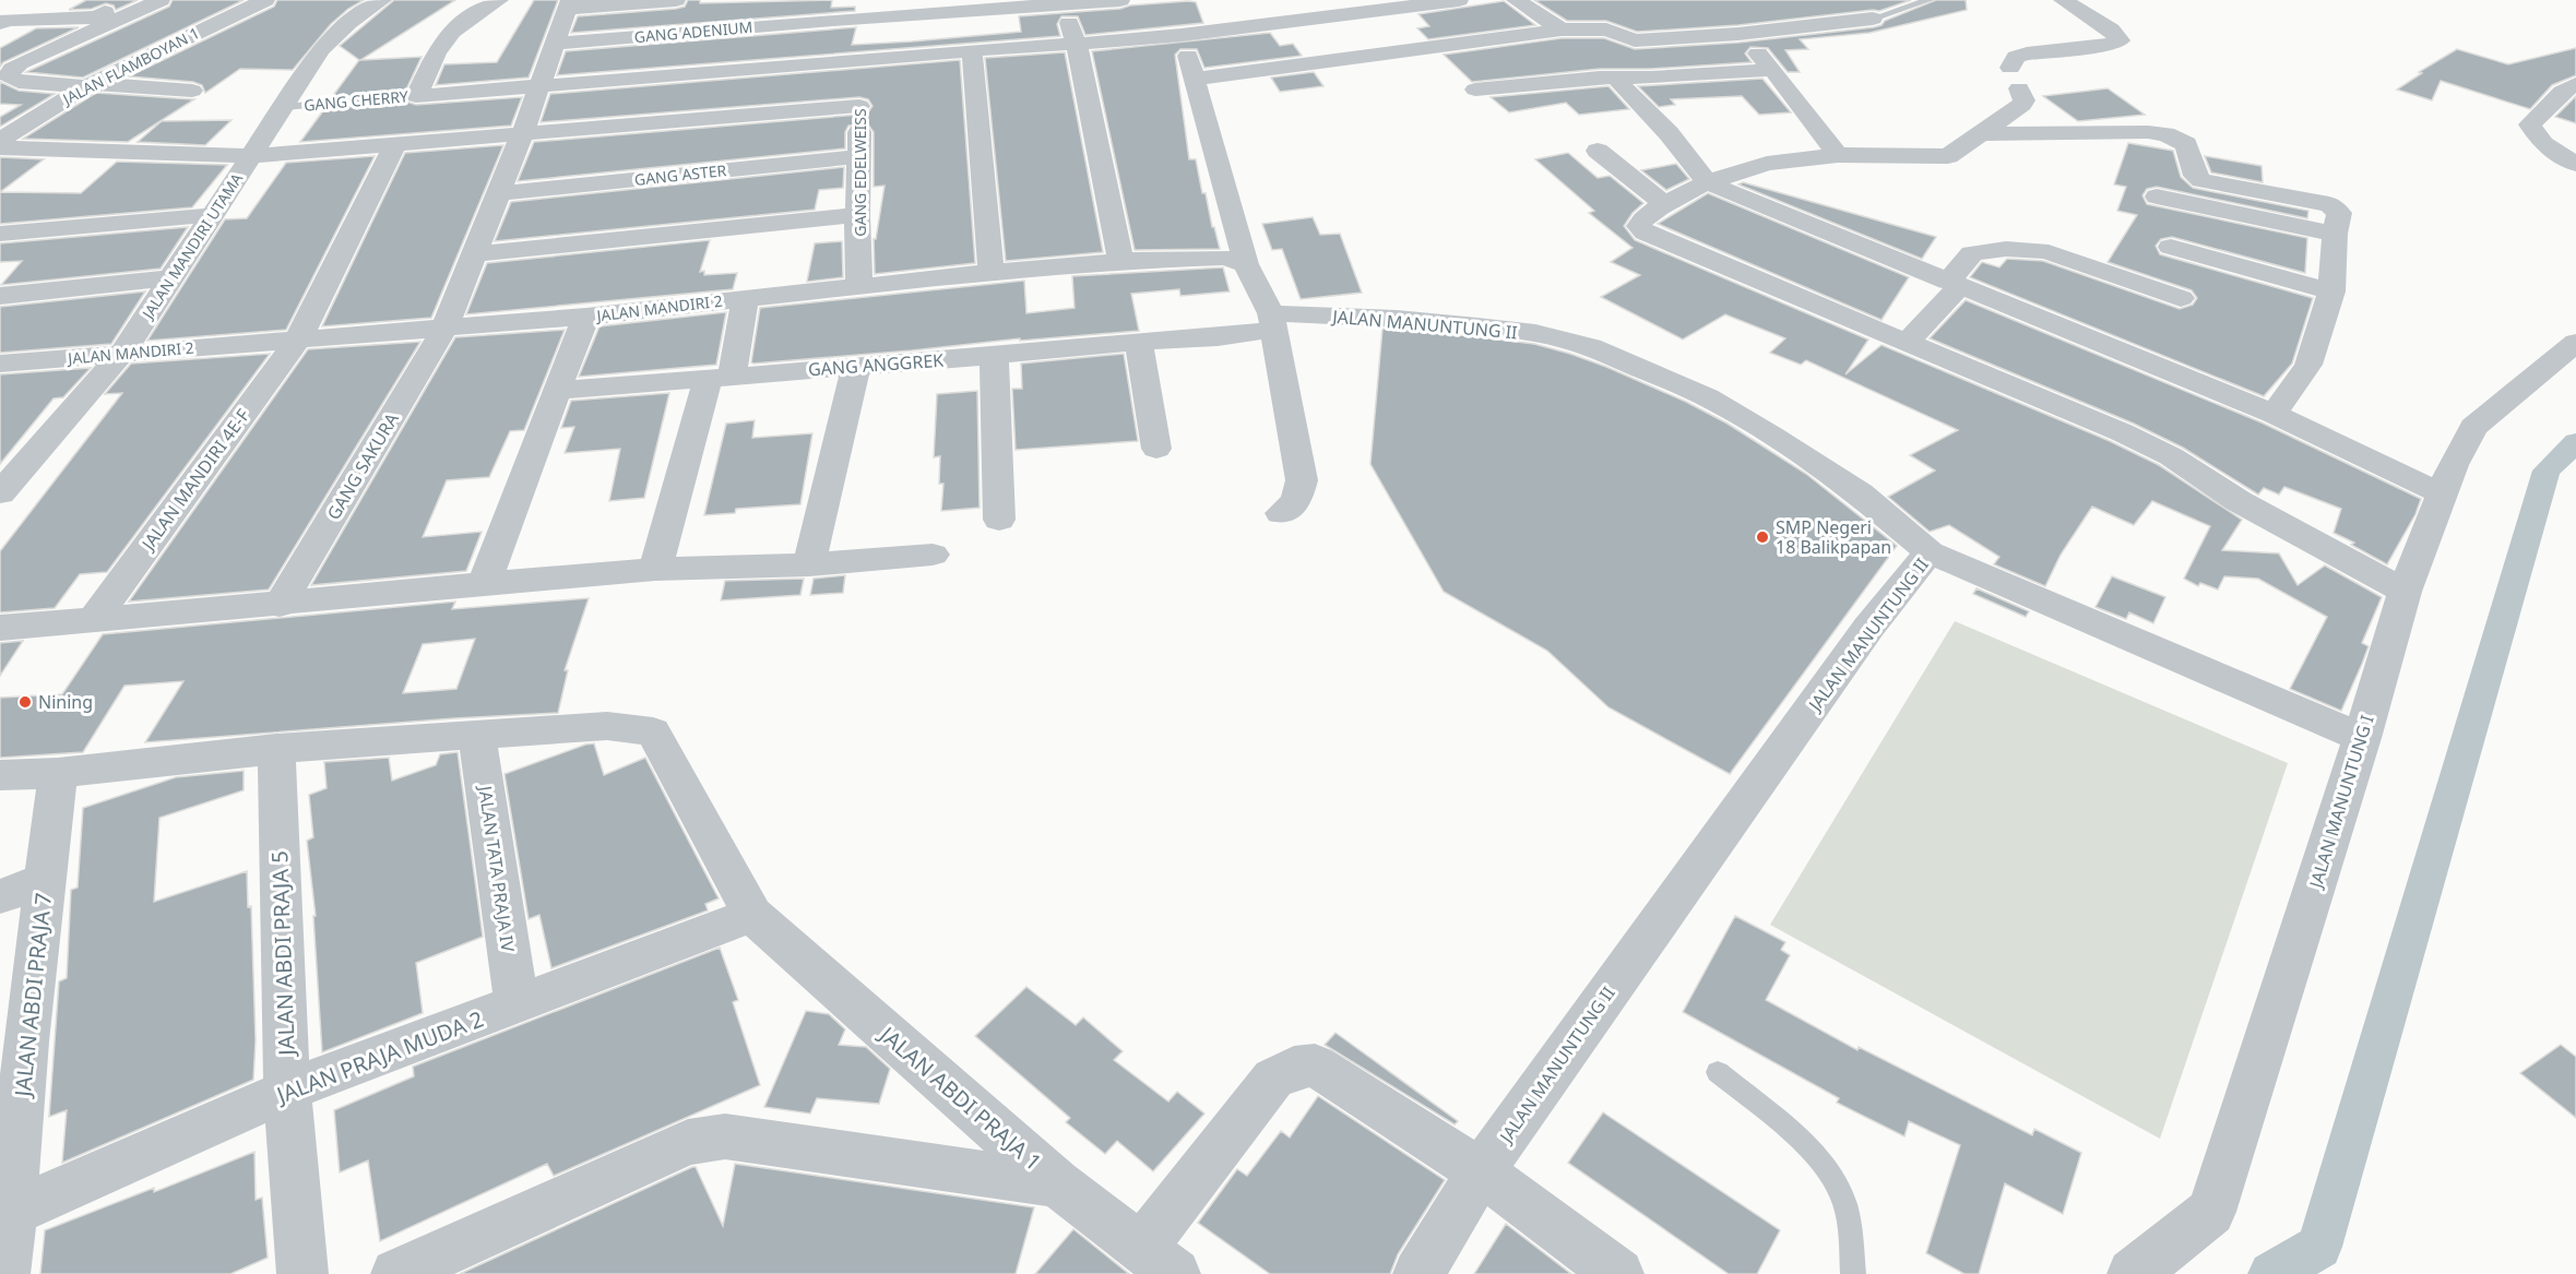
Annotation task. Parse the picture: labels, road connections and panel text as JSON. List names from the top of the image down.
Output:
{
  "streets": {
    "street": [
      "GANG ADENIUM",
      "JALAN FLAMBOYAN 1",
      "GANG CHERRY",
      "GANG EDELWEISS",
      "GANG ASTER",
      "JALAN MANDIRI UTAMA",
      "JALAN MANDIRI 2",
      "JALAN MANUNTUNG II",
      "GANG ANGGREK",
      "GANG SAKURA",
      "JALAN MANDIRI 4E-F",
      "JALAN MANUNTUNG I",
      "JALAN TATA PRAJA IV",
      "JALAN ABDI PRAJA 5",
      "JALAN ABDI PRAJA 7",
      "JALAN PRAJA MUDA 2",
      "JALAN ABDI PRAJA 1"
    ]
  },
  "crossings": [
    ["GANG ADENIUM", "GANG SAKURA"],
    ["GANG CHERRY", "JALAN MANDIRI UTAMA"],
    ["GANG EDELWEISS", "GANG ASTER"],
    ["GANG EDELWEISS", "JALAN MANDIRI 2"],
    ["GANG ASTER", "GANG SAKURA"],
    ["JALAN MANDIRI UTAMA", "JALAN MANDIRI 2"],
    ["JALAN MANDIRI 2", "GANG SAKURA"],
    ["JALAN MANDIRI 2", "JALAN MANDIRI 4E-F"],
    ["JALAN MANUNTUNG II", "GANG ANGGREK"],
    ["JALAN TATA PRAJA IV", "JALAN PRAJA MUDA 2"],
    ["JALAN ABDI PRAJA 5", "JALAN PRAJA MUDA 2"],
    ["JALAN ABDI PRAJA 7", "JALAN PRAJA MUDA 2"],
    ["JALAN PRAJA MUDA 2", "JALAN ABDI PRAJA 1"]
  ],
  "places": ["SMP Negeri 18 Balikpapan", "Nining"]
}
